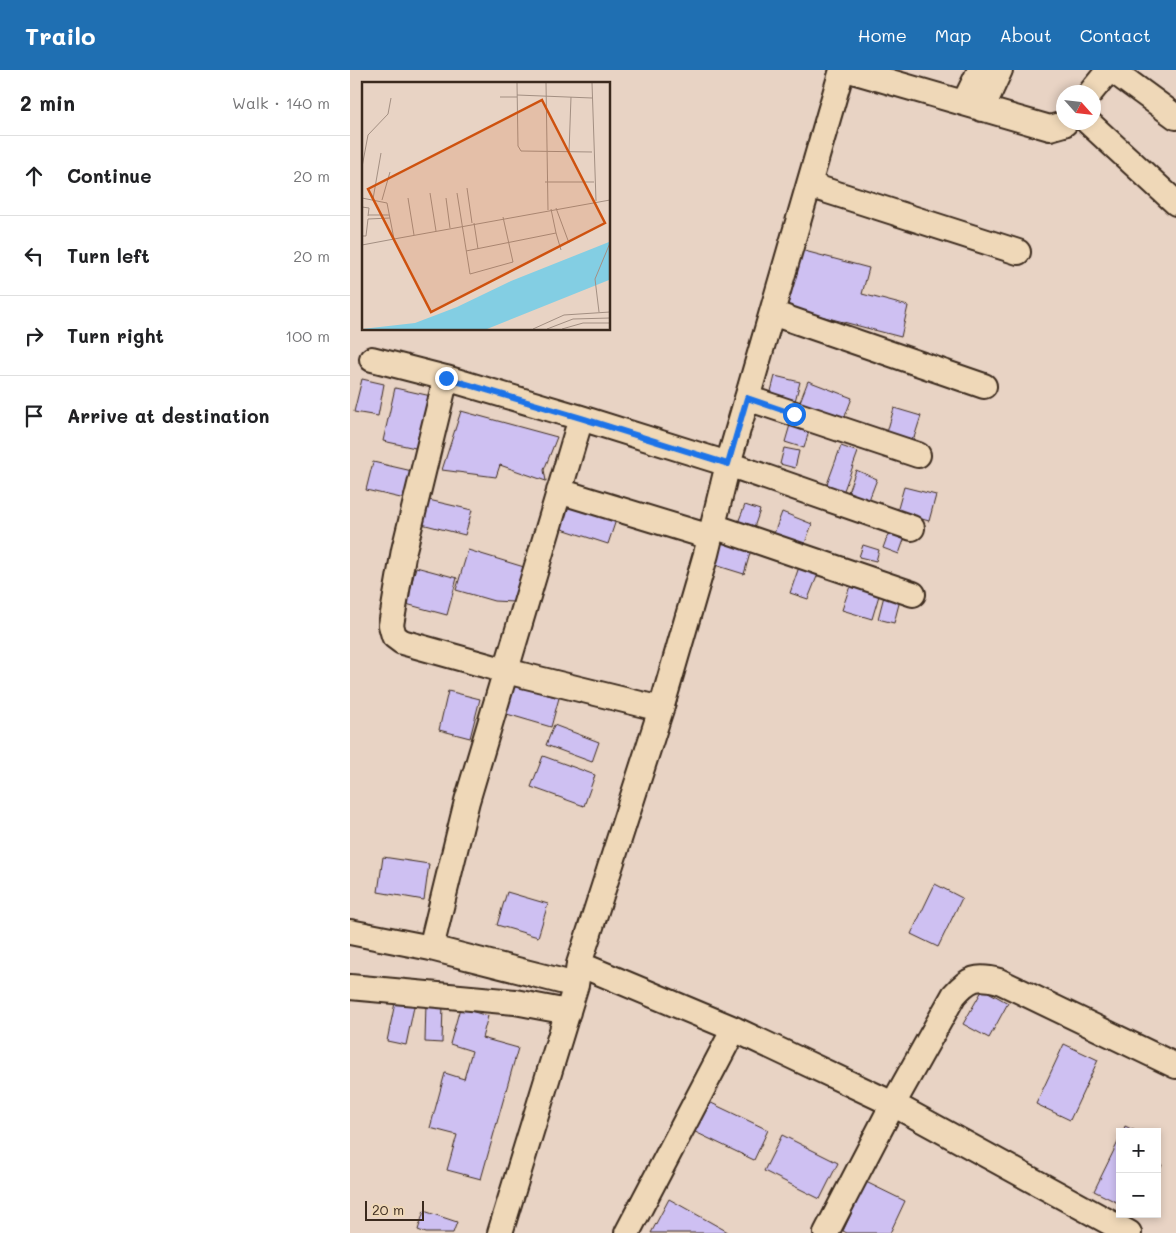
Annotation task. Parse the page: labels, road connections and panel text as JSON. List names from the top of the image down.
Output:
{
  "scale_bar": "20 m",
  "north": "bottom right",
  "page": {
    "header": "Trailo",
    "nav": [
      "Home",
      "Map",
      "About",
      "Contact"
    ],
    "heading": ["2 min", "Walk · 140 m"],
    "list": [
      ["Continue", "20 m"],
      ["Turn left", "20 m"],
      ["Turn right", "100 m"],
      "Arrive at destination"
    ],
    "map_buttons": ["+", "−"],
    "scale": "20 m"
  }
}
